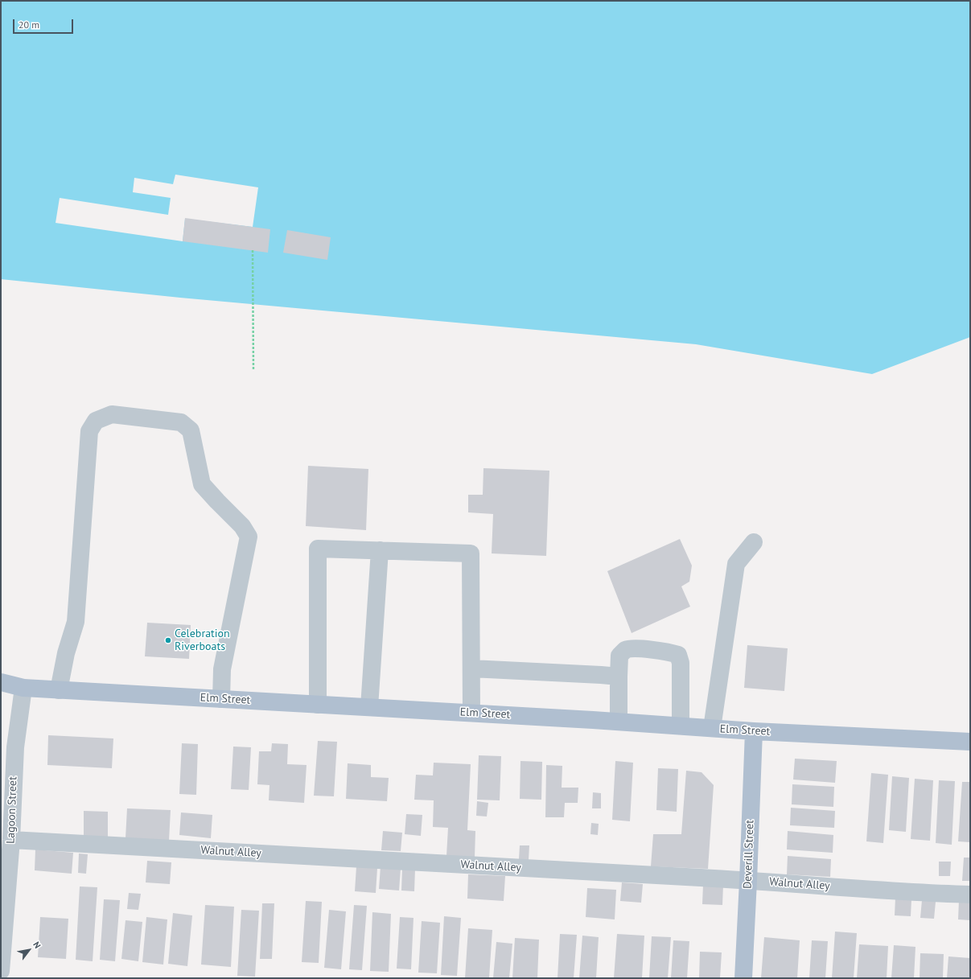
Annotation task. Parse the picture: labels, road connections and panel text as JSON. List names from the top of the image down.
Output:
{
  "streets": {
    "main road": ["Elm Street", "Deverill Street"],
    "street": ["Lagoon Street", "Walnut Alley"]
  },
  "crossings": [
    ["Elm Street", "Lagoon Street"],
    ["Elm Street", "Deverill Street"],
    ["Lagoon Street", "Walnut Alley"],
    ["Walnut Alley", "Deverill Street"]
  ],
  "places": ["Celebration Riverboats"],
  "scale_bar": "20 m",
  "north": "top right"
}
